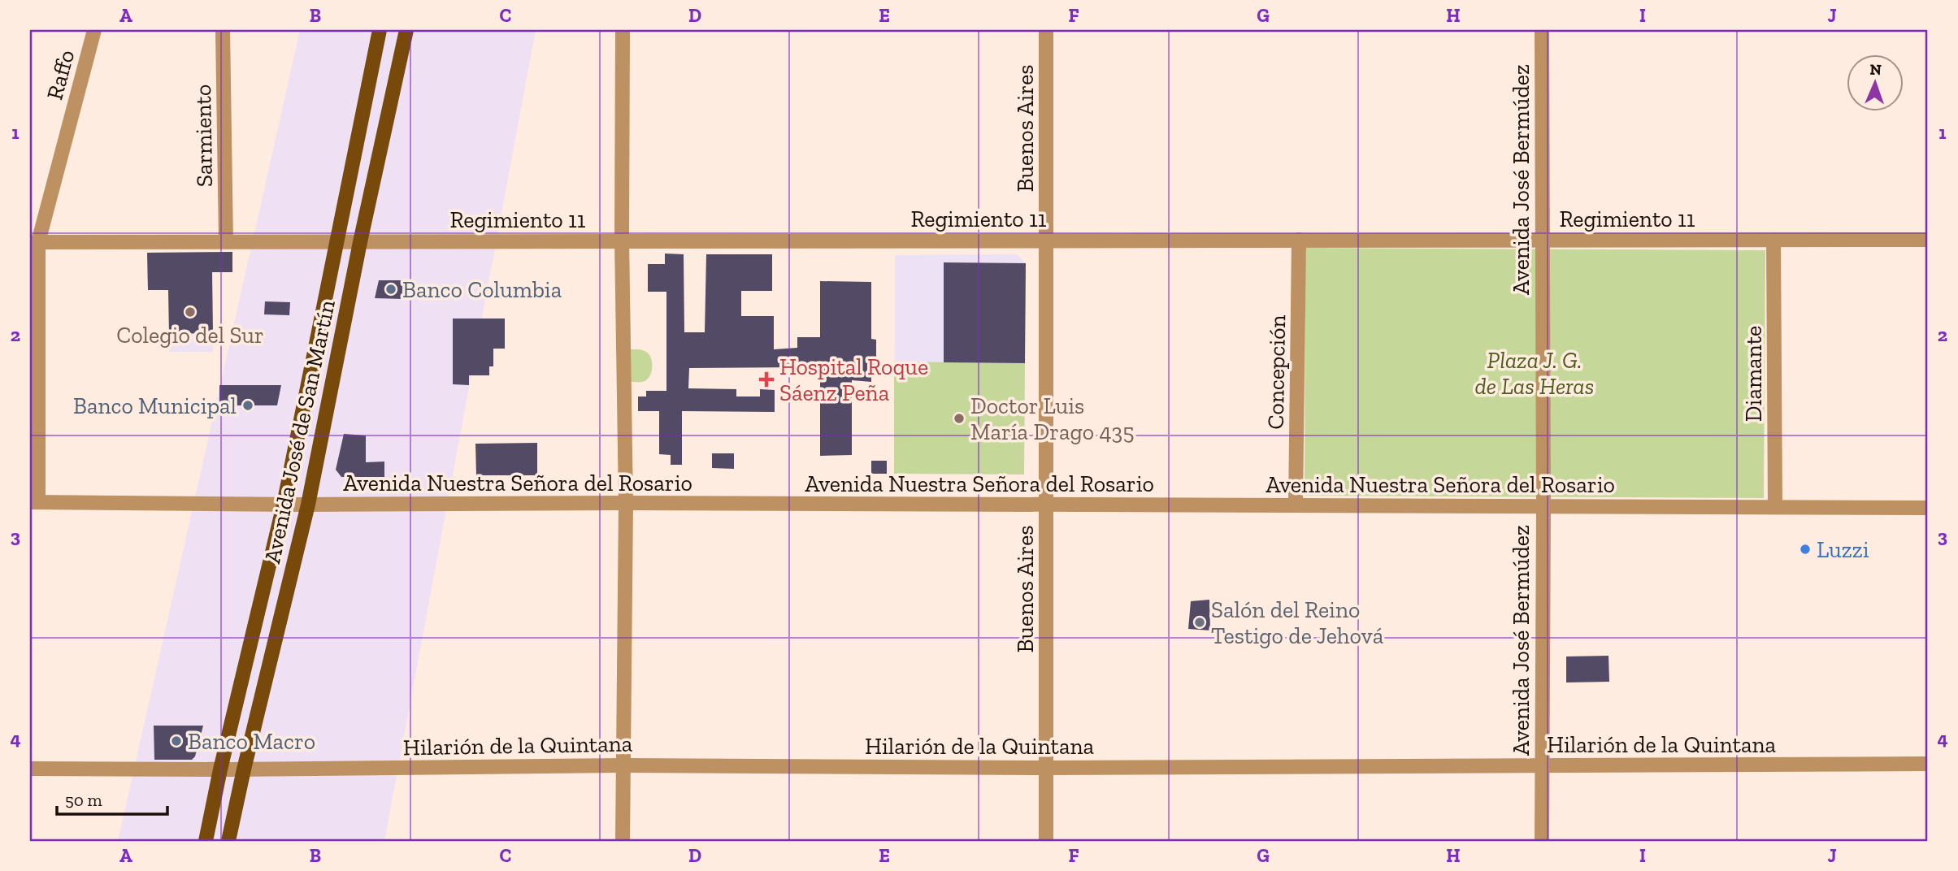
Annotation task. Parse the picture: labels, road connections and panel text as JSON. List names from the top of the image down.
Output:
{
  "streets": {
    "main road": ["Avenida José de San Martín"],
    "street": [
      "Raffo",
      "Buenos Aires",
      "Sarmiento",
      "Avenida José Bermúdez",
      "Regimiento 11",
      "Concepción",
      "Diamante",
      "Avenida Nuestra Señora del Rosario",
      "Hilarión de la Quintana"
    ]
  },
  "crossings": [
    ["Raffo", "Regimiento 11"],
    ["Raffo", "Avenida Nuestra Señora del Rosario"],
    ["Buenos Aires", "Regimiento 11"],
    ["Buenos Aires", "Avenida Nuestra Señora del Rosario"],
    ["Buenos Aires", "Hilarión de la Quintana"],
    ["Sarmiento", "Regimiento 11"],
    ["Avenida José Bermúdez", "Regimiento 11"],
    ["Avenida José Bermúdez", "Avenida Nuestra Señora del Rosario"],
    ["Avenida José Bermúdez", "Hilarión de la Quintana"],
    ["Regimiento 11", "Concepción"],
    ["Regimiento 11", "Diamante"],
    ["Regimiento 11", "Avenida José de San Martín"],
    ["Concepción", "Avenida Nuestra Señora del Rosario"],
    ["Diamante", "Avenida Nuestra Señora del Rosario"],
    ["Avenida José de San Martín", "Avenida Nuestra Señora del Rosario"],
    ["Avenida José de San Martín", "Hilarión de la Quintana"]
  ],
  "parks": ["Plaza J. G. de Las Heras"],
  "places": {
    "other": [
      "Banco Columbia",
      "Colegio del Sur",
      "Banco Municipal",
      "Doctor Luis María Drago 435",
      "Luzzi",
      "Salón del Reino Testigo de Jehová",
      "Banco Macro"
    ],
    "health": ["Hospital Roque Sáenz Peña"]
  },
  "scale_bar": "50 m",
  "north": "top",
  "grid": {
    "columns": [
      "A",
      "B",
      "C",
      "D",
      "E",
      "F",
      "G",
      "H",
      "I",
      "J"
    ],
    "rows": [
      "1",
      "2",
      "3",
      "4"
    ]
  }
}
